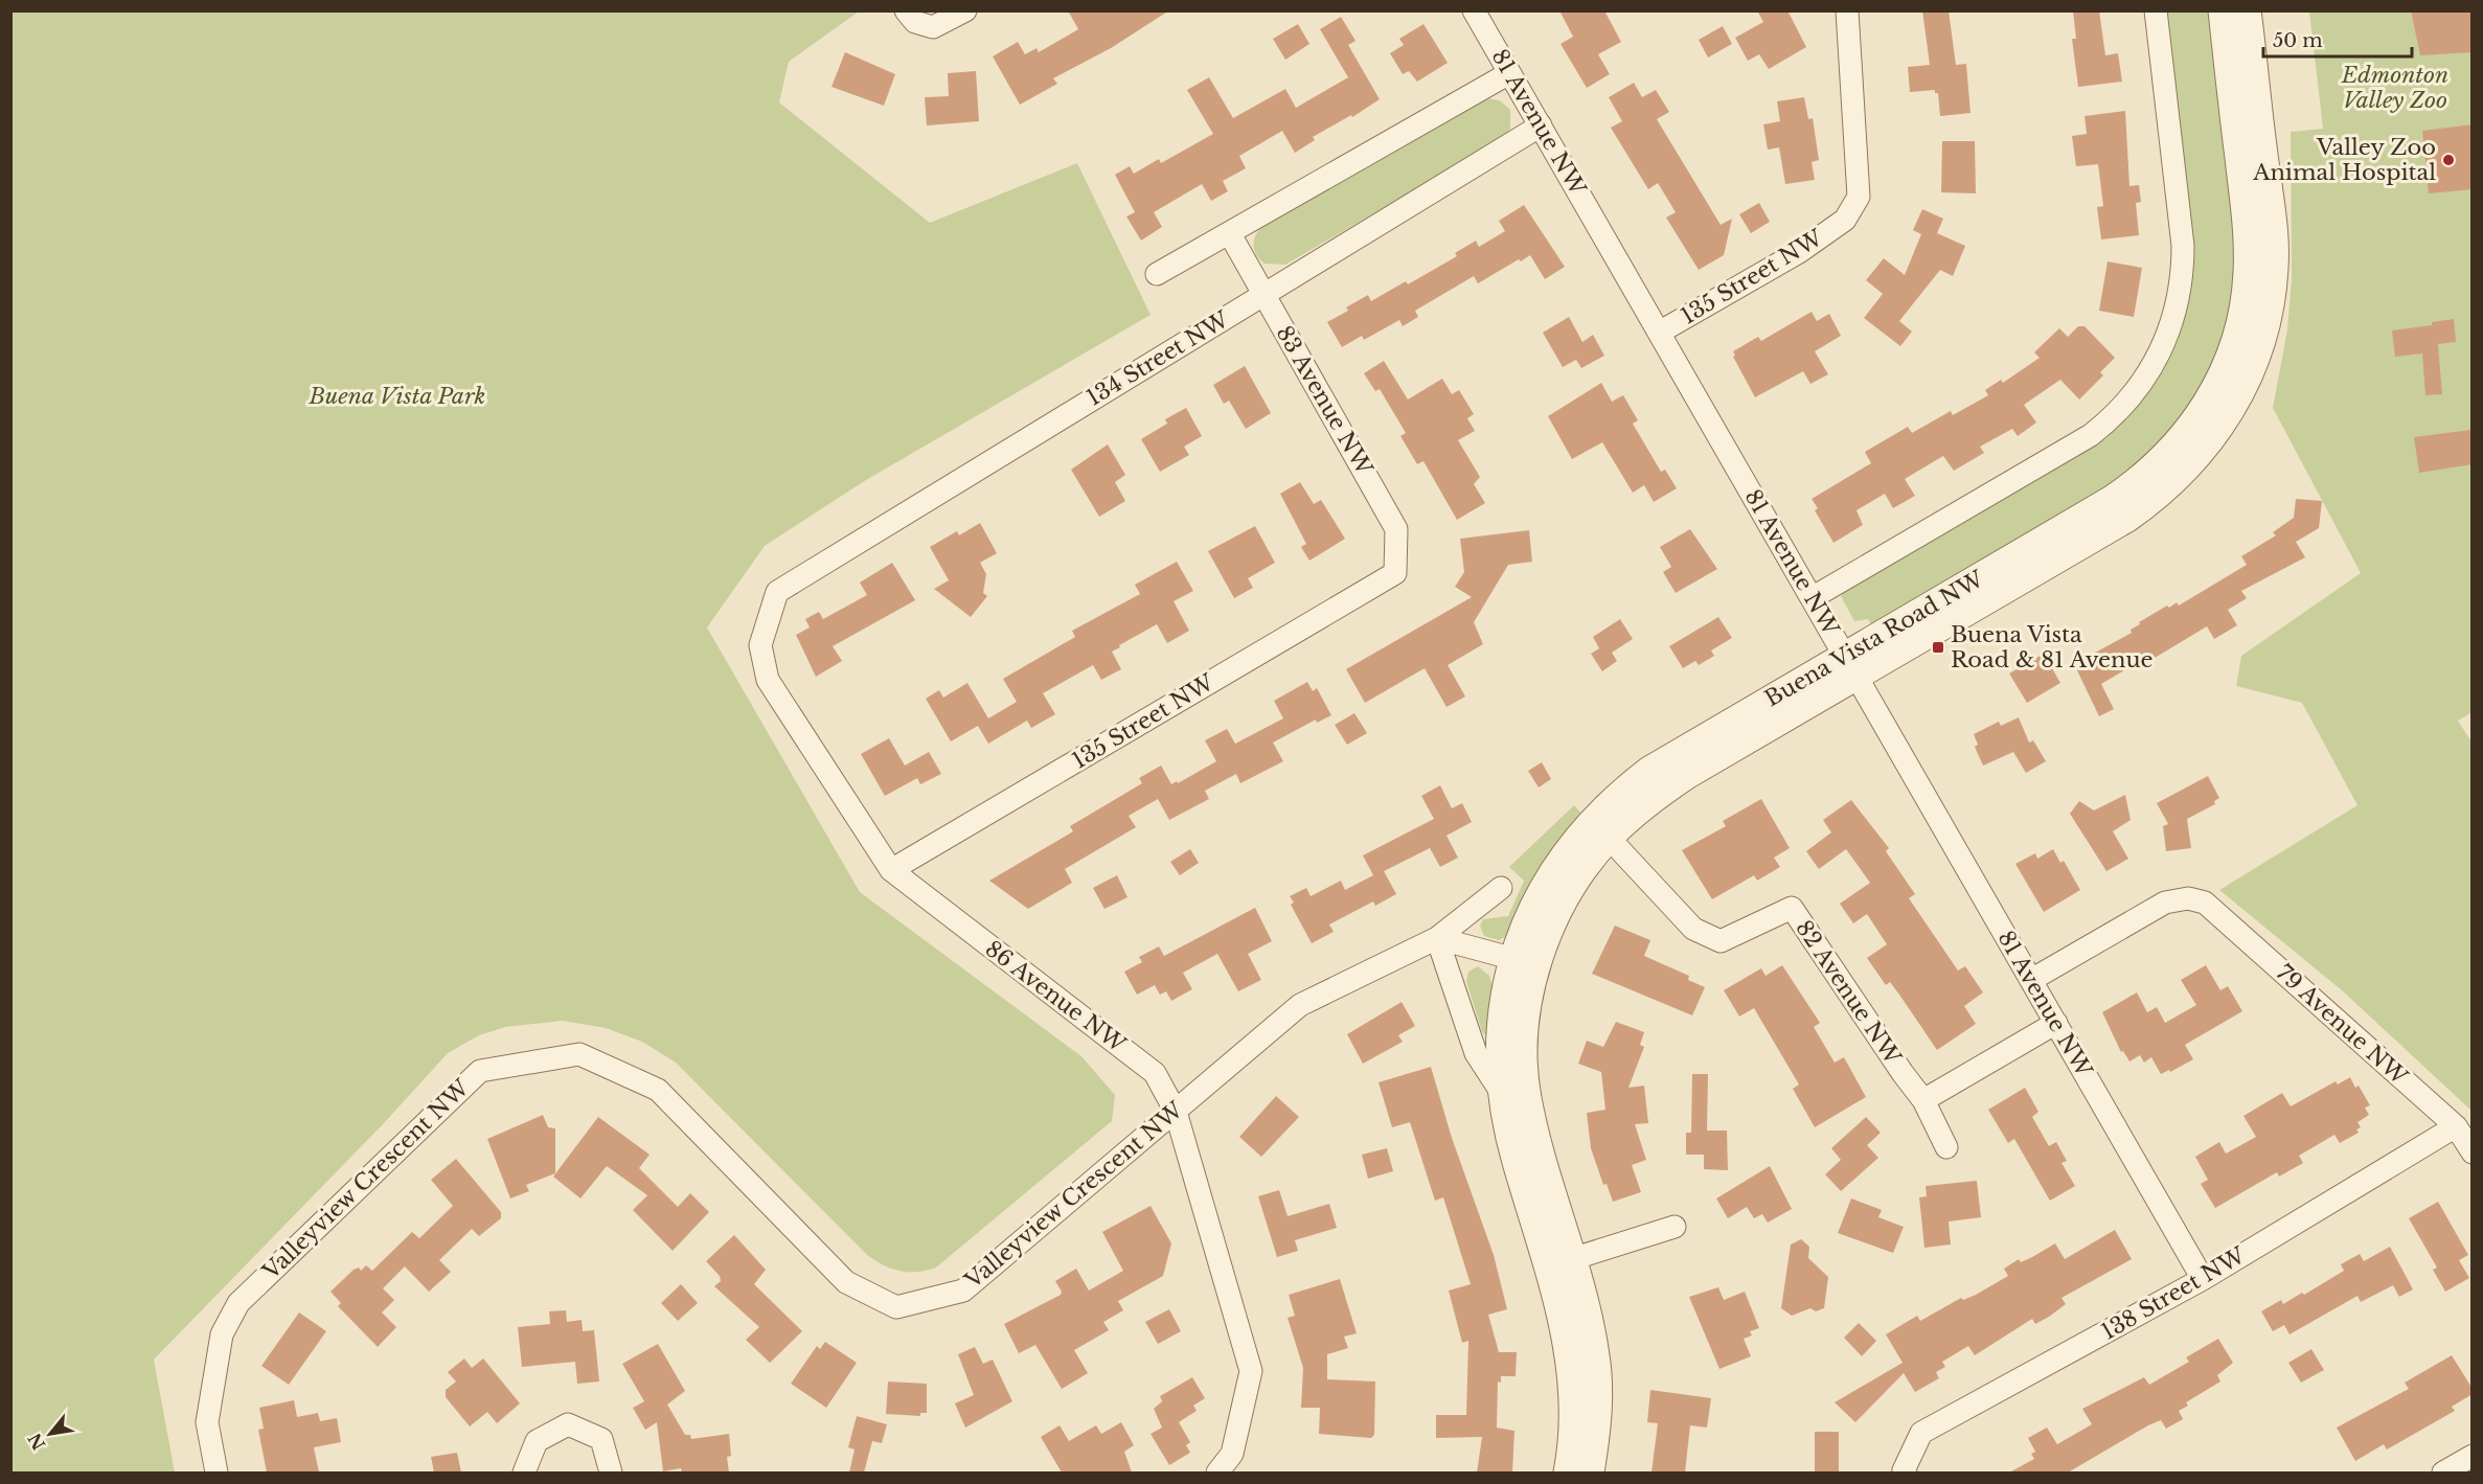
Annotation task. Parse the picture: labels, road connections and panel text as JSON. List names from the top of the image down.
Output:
{
  "streets": {
    "street": [
      "81 Avenue NW",
      "135 Street NW",
      "134 Street NW",
      "83 Avenue NW",
      "Buena Vista Road NW",
      "82 Avenue NW",
      "86 Avenue NW",
      "79 Avenue NW",
      "Valleyview Crescent NW",
      "138 Street NW"
    ]
  },
  "crossings": [
    ["81 Avenue NW", "135 Street NW"],
    ["81 Avenue NW", "134 Street NW"],
    ["81 Avenue NW", "Buena Vista Road NW"],
    ["81 Avenue NW", "79 Avenue NW"],
    ["81 Avenue NW", "138 Street NW"],
    ["135 Street NW", "83 Avenue NW"],
    ["135 Street NW", "86 Avenue NW"],
    ["134 Street NW", "83 Avenue NW"],
    ["134 Street NW", "86 Avenue NW"],
    ["Buena Vista Road NW", "82 Avenue NW"],
    ["86 Avenue NW", "Valleyview Crescent NW"],
    ["79 Avenue NW", "138 Street NW"]
  ],
  "parks": ["Edmonton Valley Zoo", "Buena Vista Park"],
  "places": {
    "other": ["Valley Zoo Animal Hospital"],
    "transit": ["Buena Vista Road & 81 Avenue"]
  },
  "scale_bar": "50 m",
  "north": "bottom left"
}
